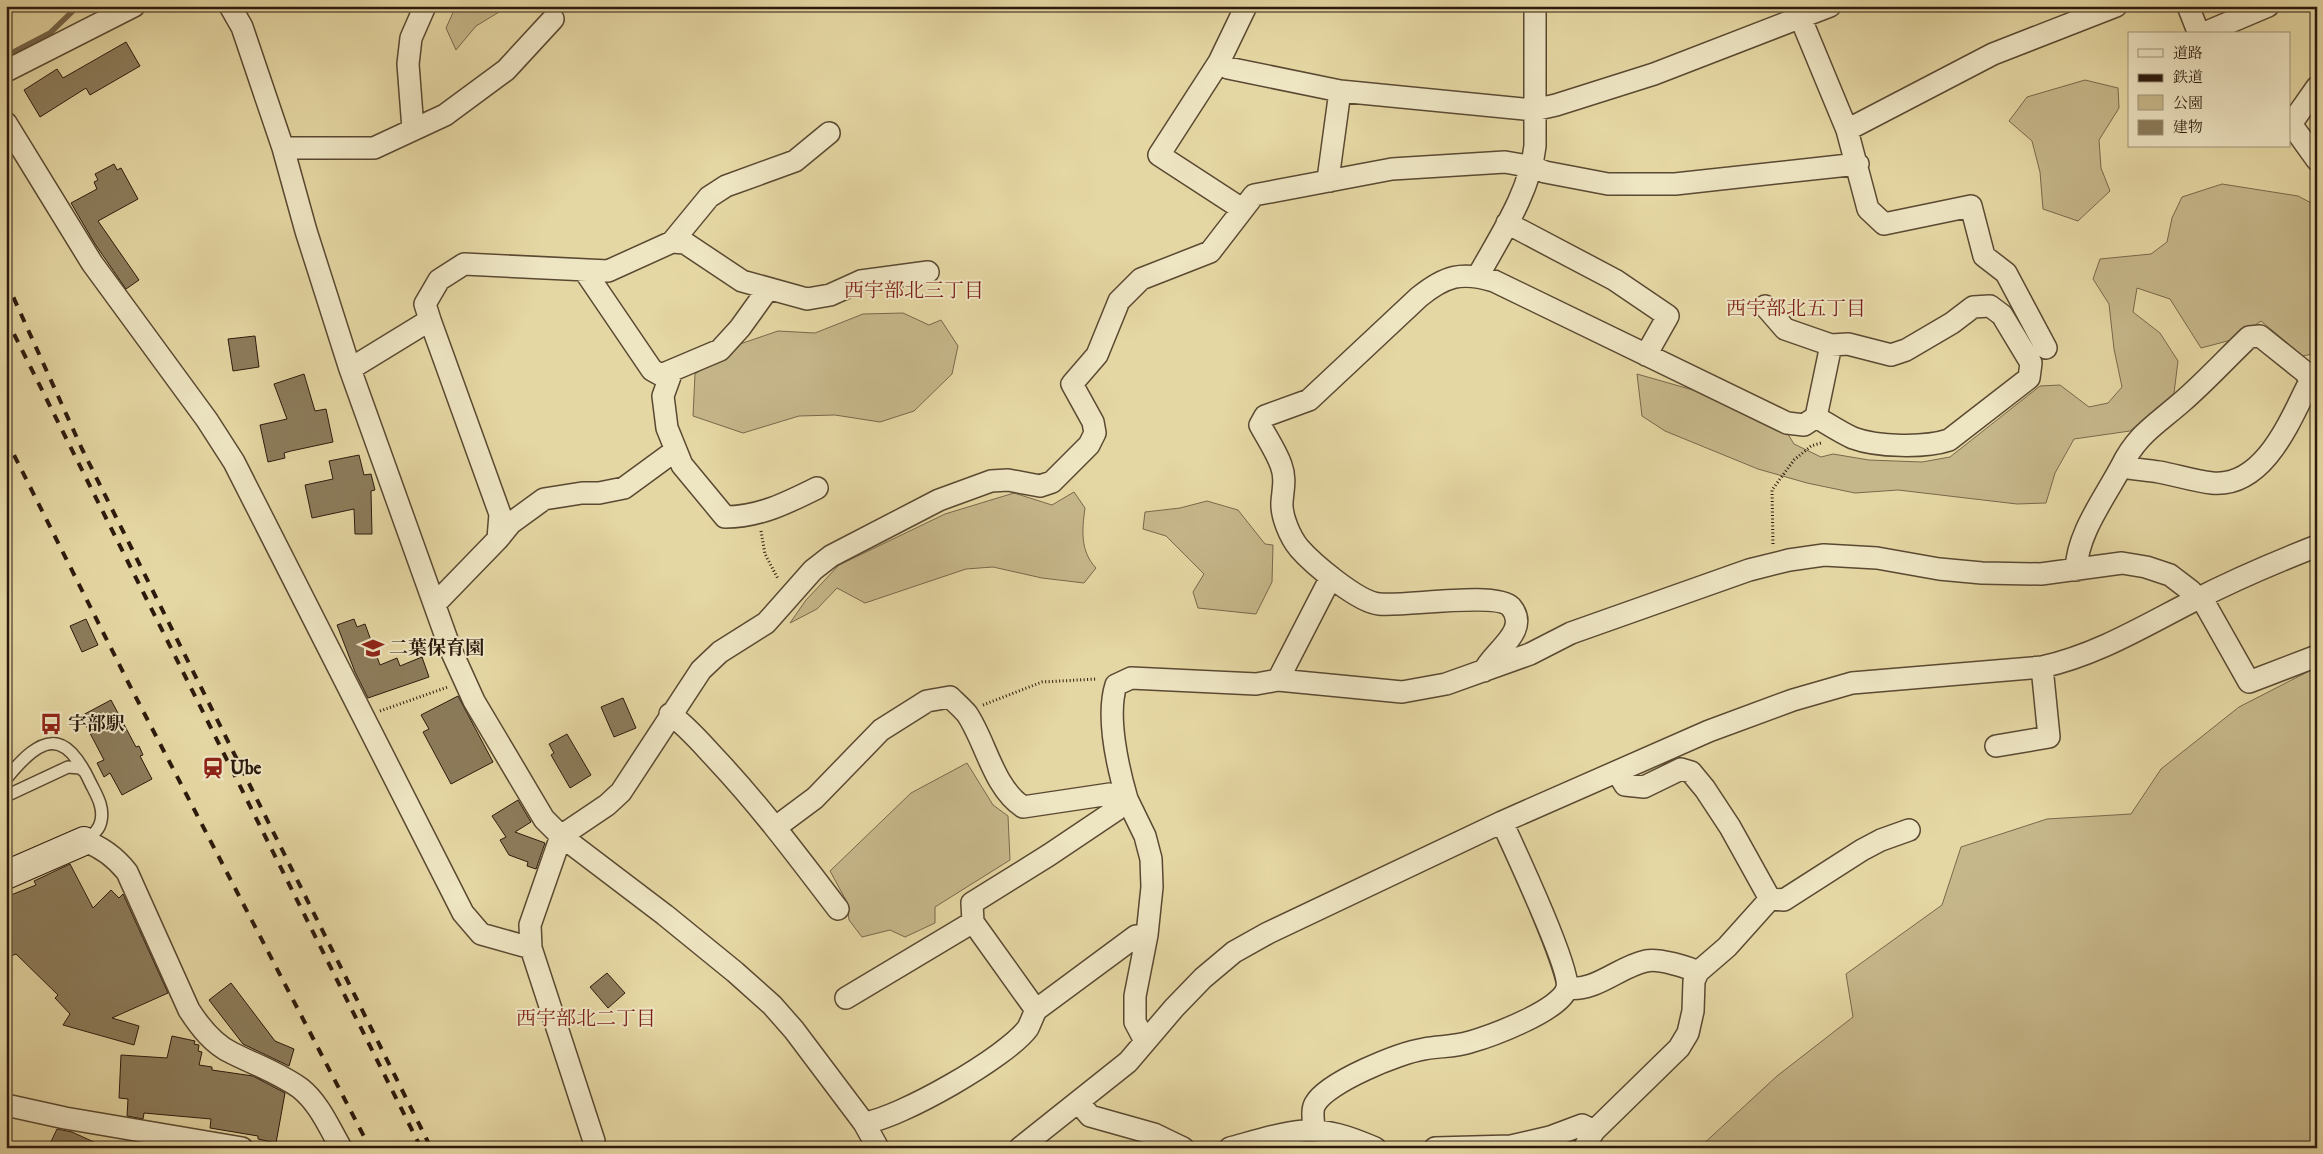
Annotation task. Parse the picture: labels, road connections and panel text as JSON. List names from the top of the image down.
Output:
{
  "districts": ["西宇部北三丁目", "西宇部北五丁目", "西宇部北二丁目"],
  "places": {
    "school or university": ["二葉保育園"],
    "bus stop": ["宇部駅"],
    "station": ["Ube"]
  },
  "legend": [
    "道路",
    "鉄道",
    "公園",
    "建物"
  ]
}
